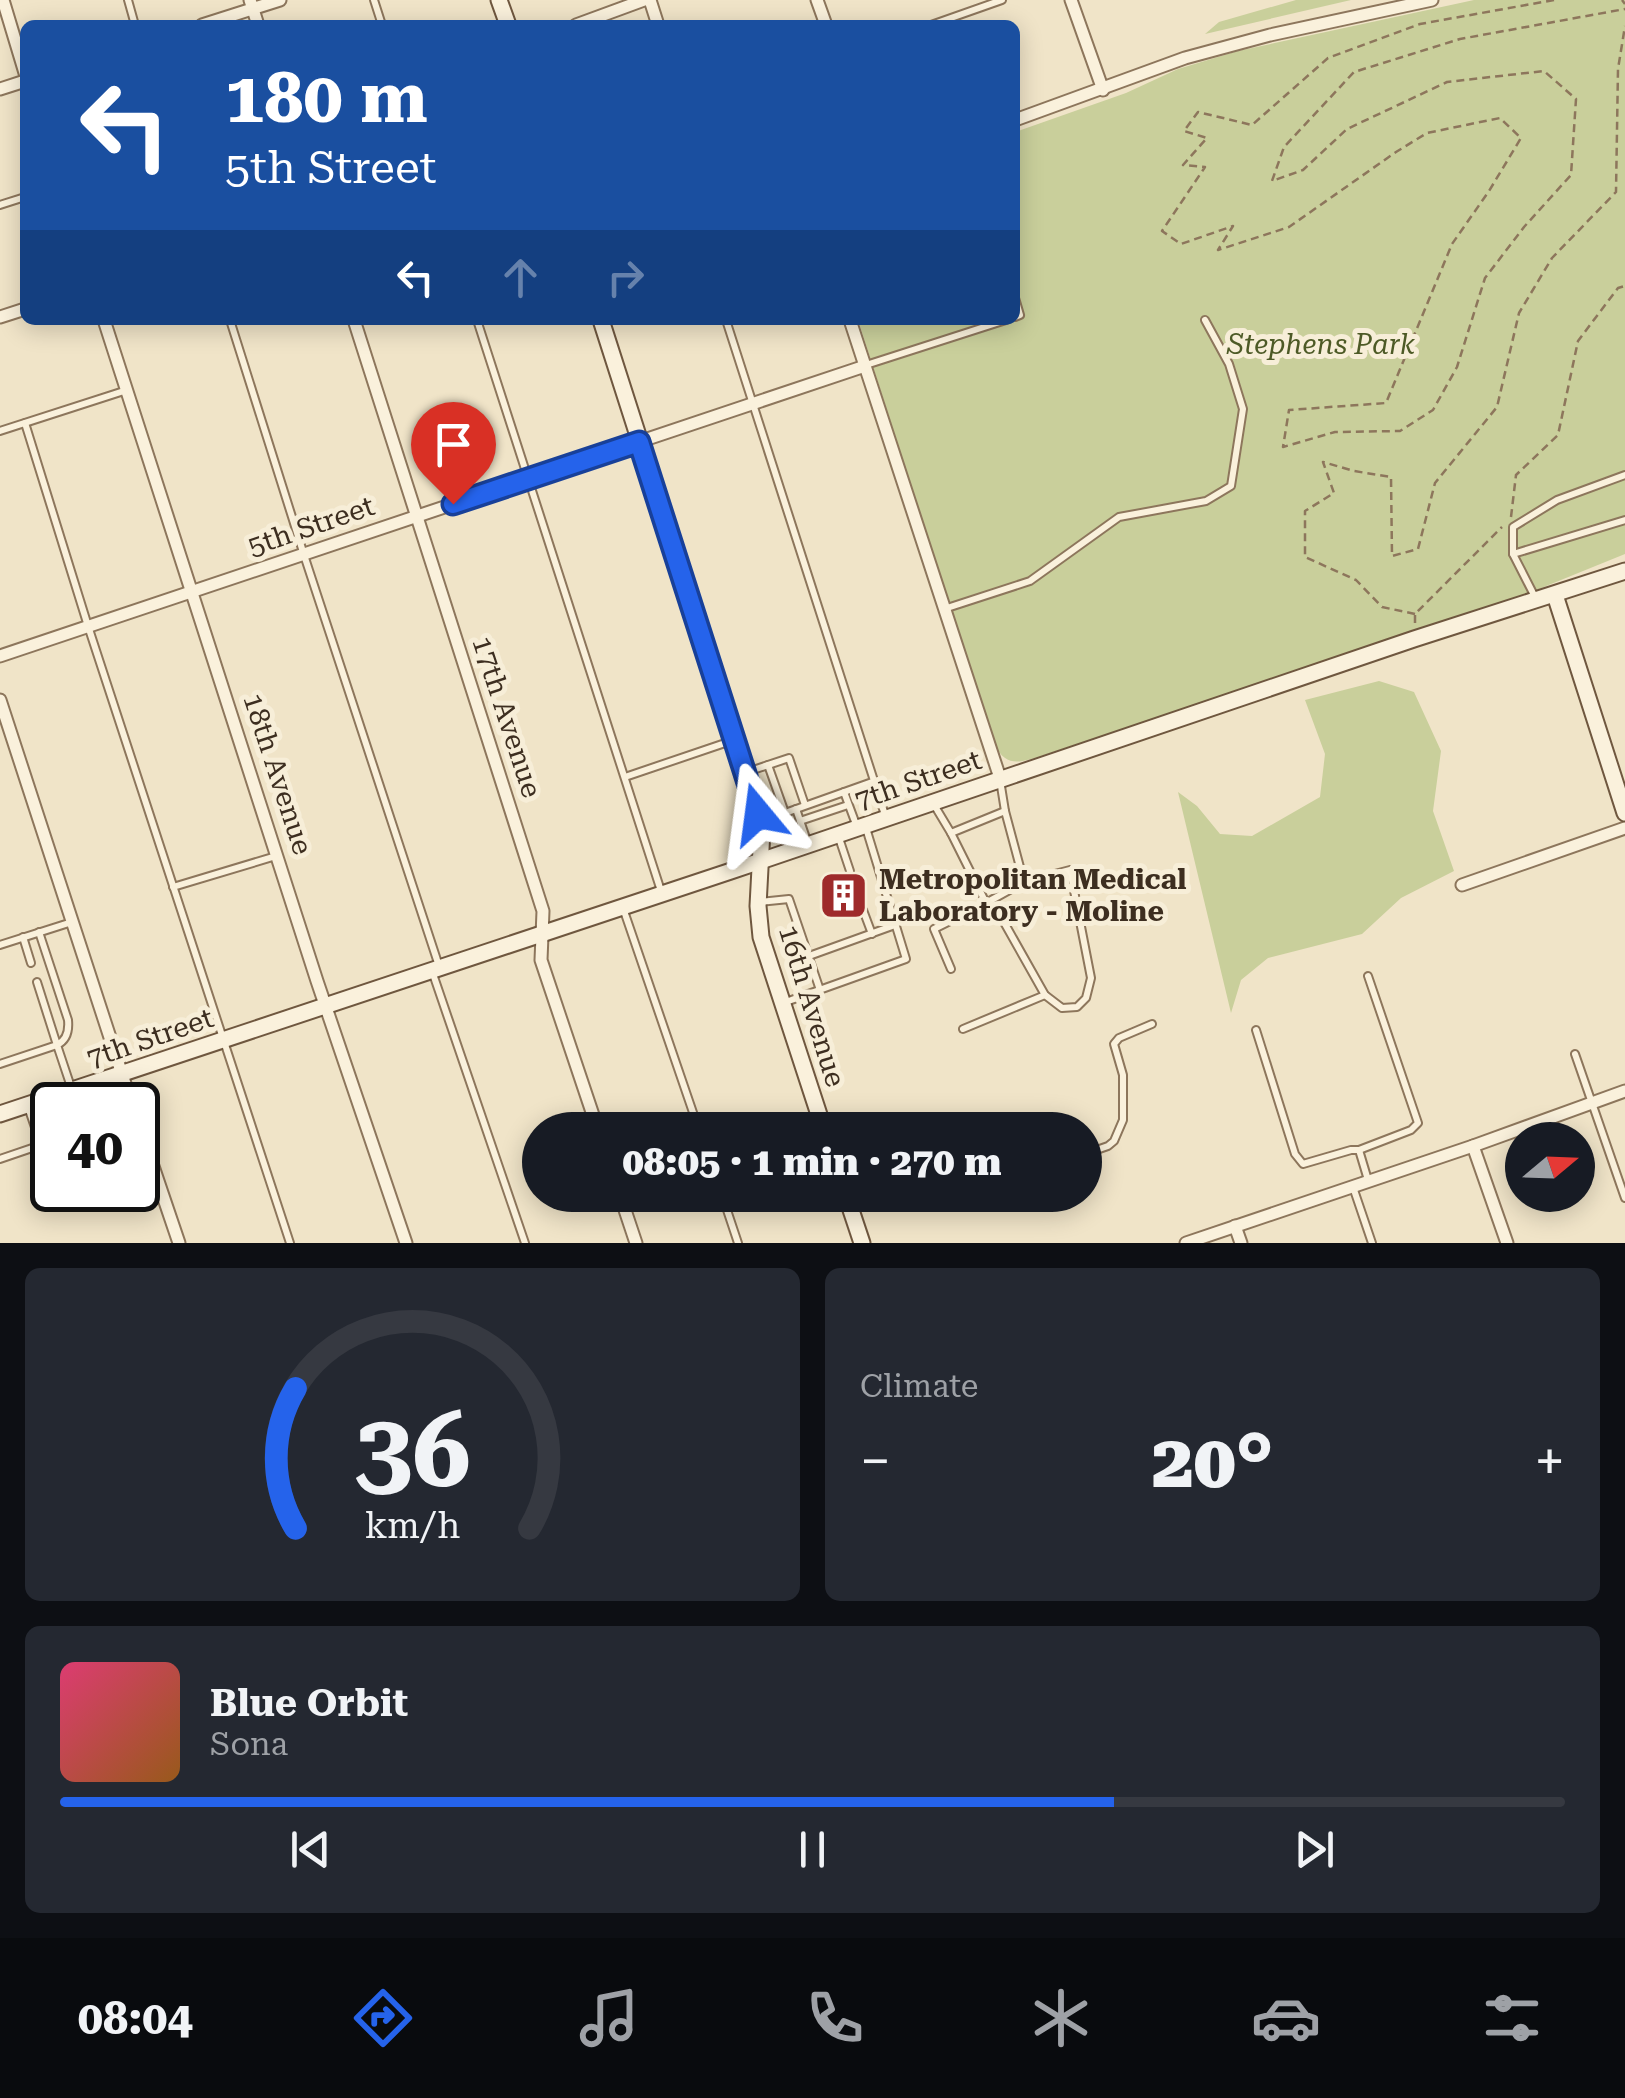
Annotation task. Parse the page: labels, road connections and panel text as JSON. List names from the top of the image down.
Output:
{
  "streets": {
    "street": [
      "5th Street",
      "17th Avenue",
      "18th Avenue",
      "7th Street",
      "16th Avenue"
    ]
  },
  "crossings": [
    ["5th Street", "17th Avenue"],
    ["5th Street", "18th Avenue"],
    ["5th Street", "16th Avenue"],
    ["17th Avenue", "7th Street"],
    ["18th Avenue", "7th Street"],
    ["7th Street", "16th Avenue"]
  ],
  "parks": ["Stephens Park"],
  "places": {
    "building": ["Metropolitan Medical Laboratory - Moline"]
  },
  "north": "right",
  "page": {
    "turn": ["180 m", "5th Street"],
    "limit": "40",
    "trip": "08:05 · 1 min · 270 m",
    "tile": "Climate",
    "heat": ["−", "20°", "+"],
    "song": ["Blue Orbit", "Sona"],
    "tabs": "08:04",
    "gauge": ["36", "km/h"]
  }
}
